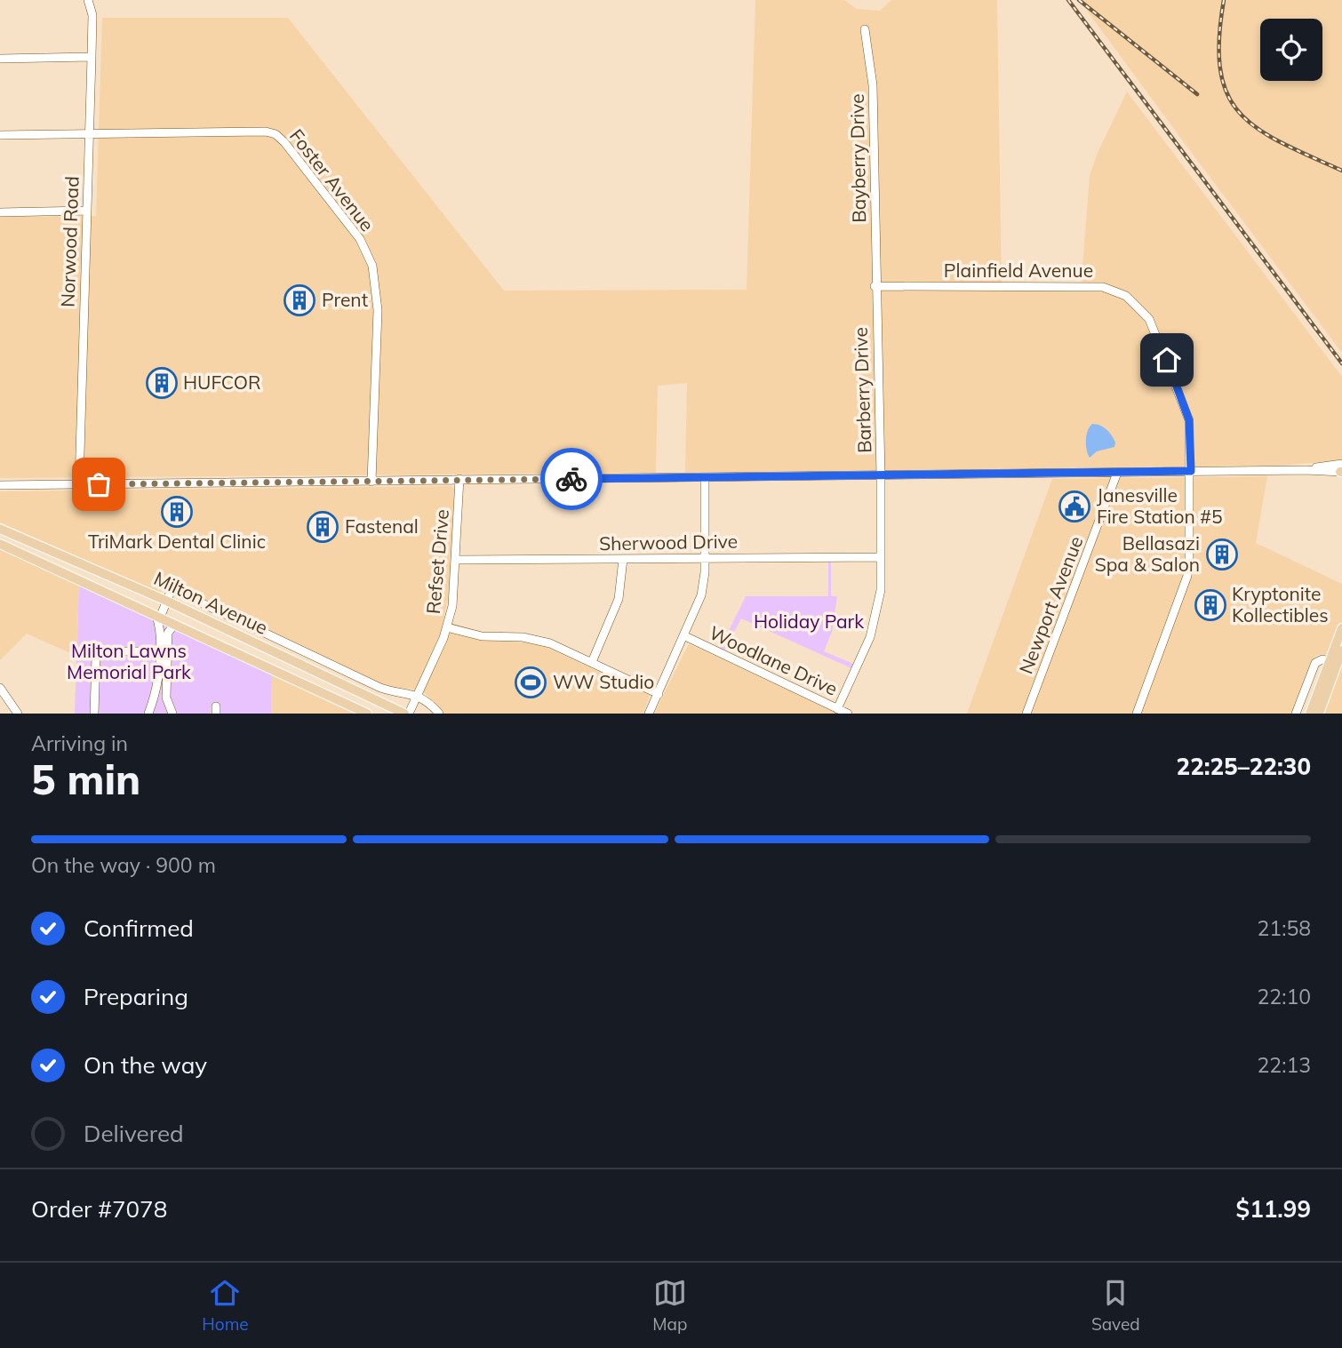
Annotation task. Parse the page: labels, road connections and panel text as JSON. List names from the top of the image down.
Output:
{
  "streets": {
    "main road": ["Milton Avenue"],
    "street": [
      "Bayberry Drive",
      "Foster Avenue",
      "Norwood Road",
      "Plainfield Avenue",
      "Barberry Drive",
      "Sherwood Drive",
      "Refset Drive",
      "Newport Avenue",
      "Woodlane Drive"
    ]
  },
  "crossings": [
    ["Bayberry Drive", "Plainfield Avenue"],
    ["Bayberry Drive", "Barberry Drive"],
    ["Foster Avenue", "Norwood Road"],
    ["Plainfield Avenue", "Barberry Drive"],
    ["Barberry Drive", "Sherwood Drive"],
    ["Barberry Drive", "Woodlane Drive"],
    ["Sherwood Drive", "Refset Drive"],
    ["Refset Drive", "Milton Avenue"]
  ],
  "parks": ["Holiday Park", "Milton Lawns Memorial Park"],
  "places": {
    "building": [
      "Prent",
      "HUFCOR",
      "TriMark Dental Clinic",
      "Fastenal",
      "Bellasazi Spa & Salon",
      "Kryptonite Kollectibles"
    ],
    "public building": ["Janesville Fire Station #5"],
    "sports": ["WW Studio"]
  },
  "page": {
    "heading": ["5 min", "Arriving in", "22:25–22:30"],
    "panel": ["Order #7078", "$11.99"],
    "bar": "On the way · 900 m",
    "list": [
      ["Confirmed", "21:58"],
      ["Preparing", "22:10"],
      ["On the way", "22:13"],
      "Delivered"
    ],
    "tabs": ["Home", "Map", "Saved"]
  }
}
